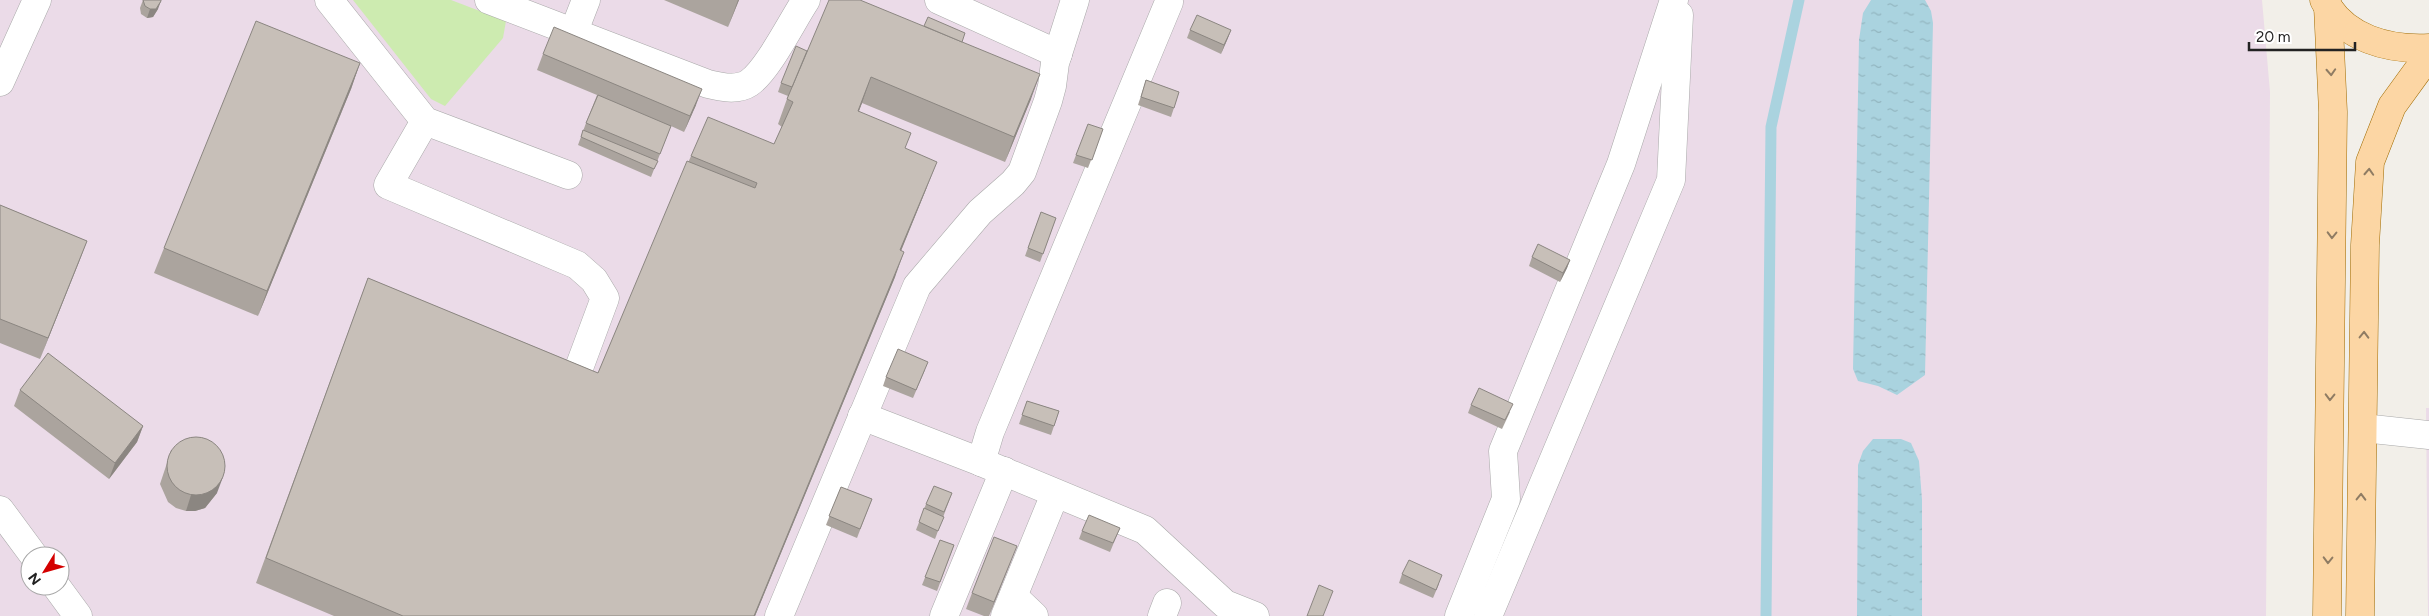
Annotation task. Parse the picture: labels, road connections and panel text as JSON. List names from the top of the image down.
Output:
{
  "scale_bar": "20 m",
  "north": "bottom left"
}
